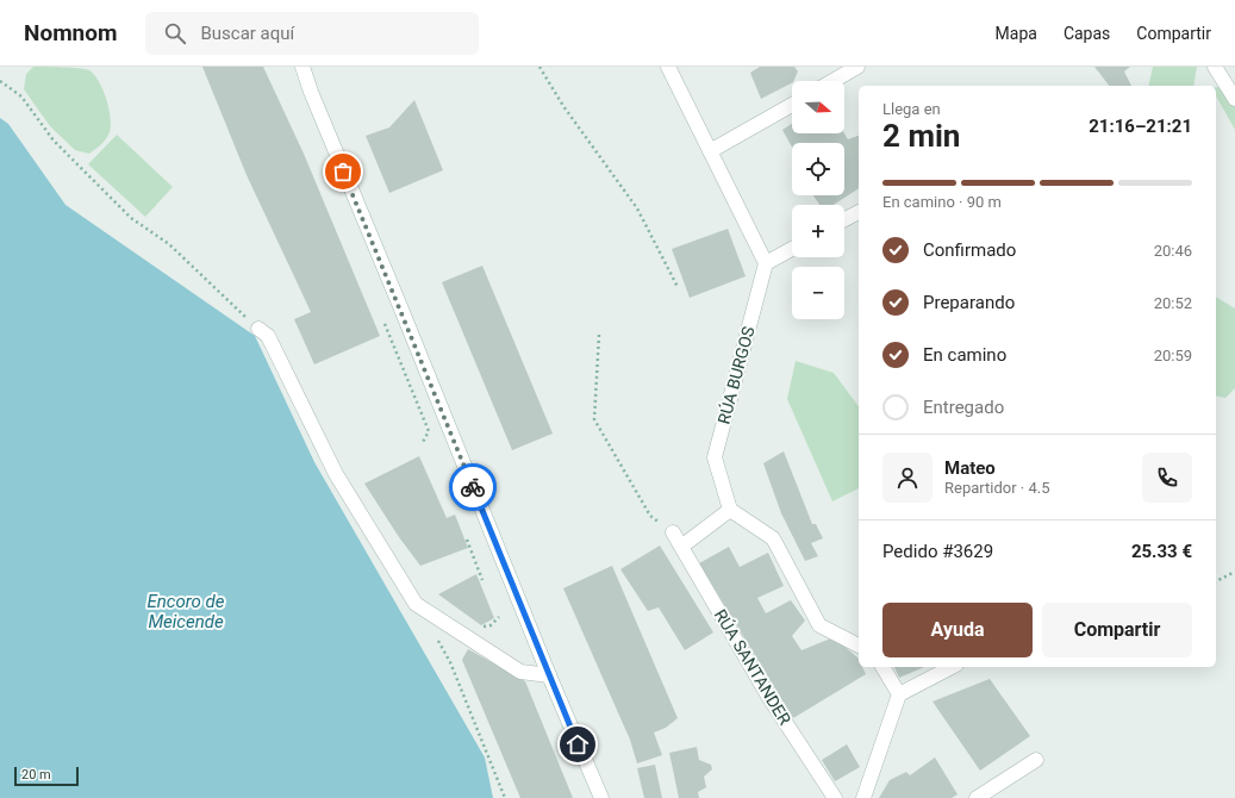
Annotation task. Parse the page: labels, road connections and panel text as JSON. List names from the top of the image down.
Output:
{
  "streets": {
    "street": ["RÚA BURGOS", "RÚA SANTANDER"]
  },
  "water": ["Encoro de Meicende"],
  "scale_bar": "20 m",
  "north": "right",
  "page": {
    "header": "Nomnom",
    "search": "Buscar aquí",
    "nav": ["Mapa", "Capas", "Compartir"],
    "map_buttons": ["+", "−"],
    "heading": ["2 min", "Llega en", "21:16–21:21"],
    "panel": [
      "Mateo",
      "Repartidor · 4.5",
      "Pedido #3629",
      "25.33 €"
    ],
    "bar": "En camino · 90 m",
    "list": [
      ["Confirmado", "20:46"],
      ["Preparando", "20:52"],
      ["En camino", "20:59"],
      "Entregado"
    ],
    "buttons": ["Ayuda", "Compartir"],
    "scale": "20 m"
  }
}
